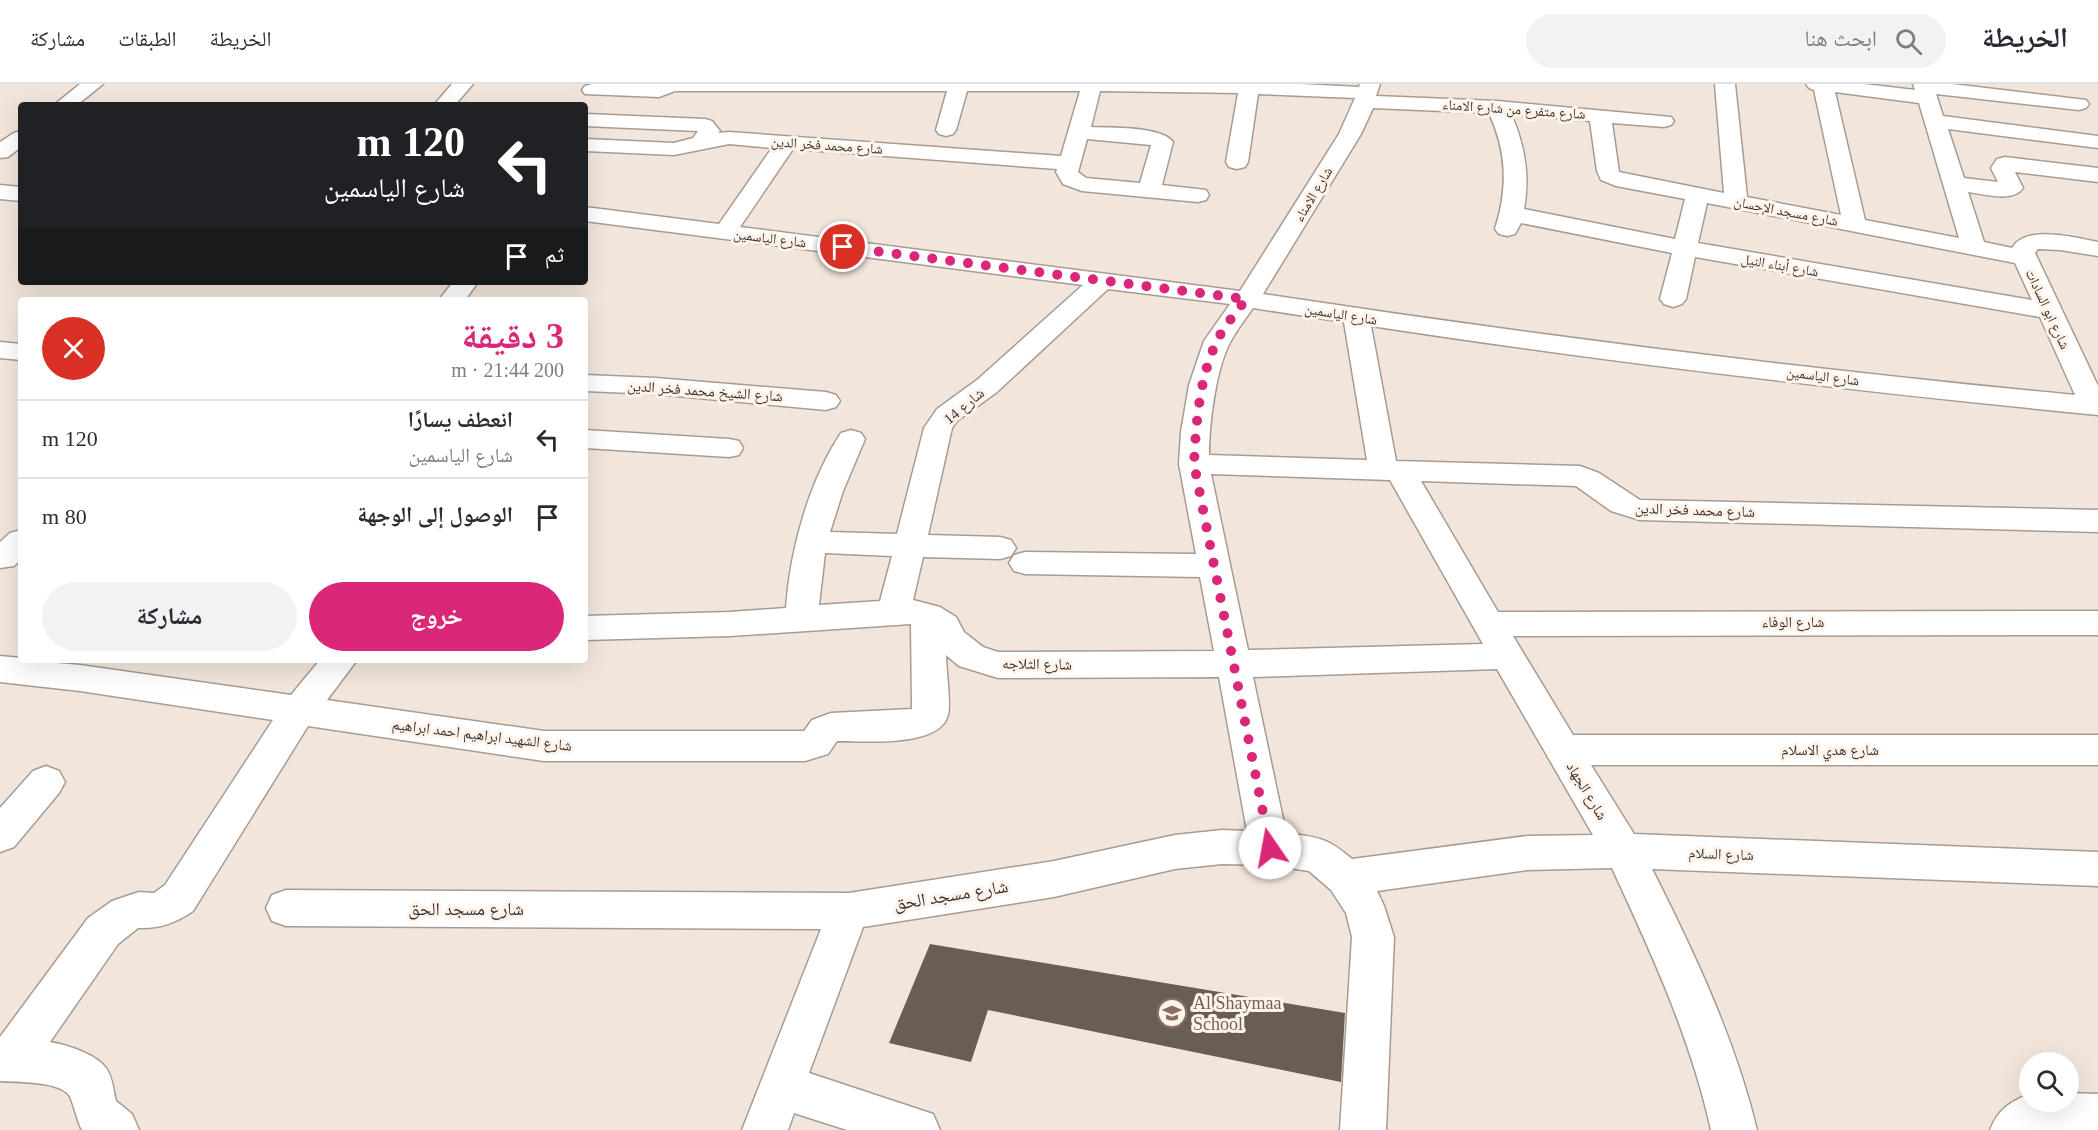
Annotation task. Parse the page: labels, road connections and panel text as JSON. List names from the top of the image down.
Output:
{
  "streets": {
    "street": [
      "شارع متفرع من شارع الامناء",
      "شارع محمد فخر الدين",
      "شارع الامناء",
      "شارع مسجد الإحسان",
      "شارع الياسمين",
      "شارع أبناء النيل",
      "شارع ابو السادات",
      "شارع الشيخ محمد فخر الدين",
      "شارع 14",
      "شارع الوفاء",
      "شارع الثلاجه",
      "شارع الشهيد ابراهيم احمد ابراهيم",
      "شارع هدي الاسلام",
      "شارع الجهاد",
      "شارع السلام",
      "شارع مسجد الحق"
    ]
  },
  "crossings": [
    ["شارع متفرع من شارع الامناء", "شارع الامناء"],
    ["شارع متفرع من شارع الامناء", "شارع مسجد الإحسان"],
    ["شارع متفرع من شارع الامناء", "شارع أبناء النيل"],
    ["شارع محمد فخر الدين", "شارع الامناء"],
    ["شارع محمد فخر الدين", "شارع الجهاد"],
    ["شارع الامناء", "شارع الياسمين"],
    ["شارع الامناء", "شارع الثلاجه"],
    ["شارع الامناء", "شارع مسجد الحق"],
    ["شارع مسجد الإحسان", "شارع ابو السادات"],
    ["شارع الياسمين", "شارع ابو السادات"],
    ["شارع الياسمين", "شارع 14"],
    ["شارع الياسمين", "شارع الجهاد"],
    ["شارع أبناء النيل", "شارع ابو السادات"],
    ["شارع 14", "شارع الثلاجه"],
    ["شارع 14", "شارع الشهيد ابراهيم احمد ابراهيم"],
    ["شارع الوفاء", "شارع الجهاد"],
    ["شارع الثلاجه", "شارع الشهيد ابراهيم احمد ابراهيم"],
    ["شارع الثلاجه", "شارع الجهاد"],
    ["شارع هدي الاسلام", "شارع الجهاد"],
    ["شارع الجهاد", "شارع السلام"],
    ["شارع السلام", "شارع مسجد الحق"]
  ],
  "places": {
    "school or university": ["Al Shaymaa School"]
  },
  "page": {
    "header": "الخريطة",
    "search": "ابحث هنا",
    "nav": ["الخريطة", "الطبقات", "مشاركة"],
    "turn": ["120 m", "شارع الياسمين"],
    "then": "ثم",
    "heading": ["3 دقيقة", "200 m · 21:44"],
    "list": [
      {
        "name": "انعطف يسارًا",
        "note": "شارع الياسمين",
        "value": "120 m"
      },
      {
        "name": "الوصول إلى الوجهة",
        "value": "80 m"
      }
    ],
    "buttons": ["خروج", "مشاركة"]
  }
}
